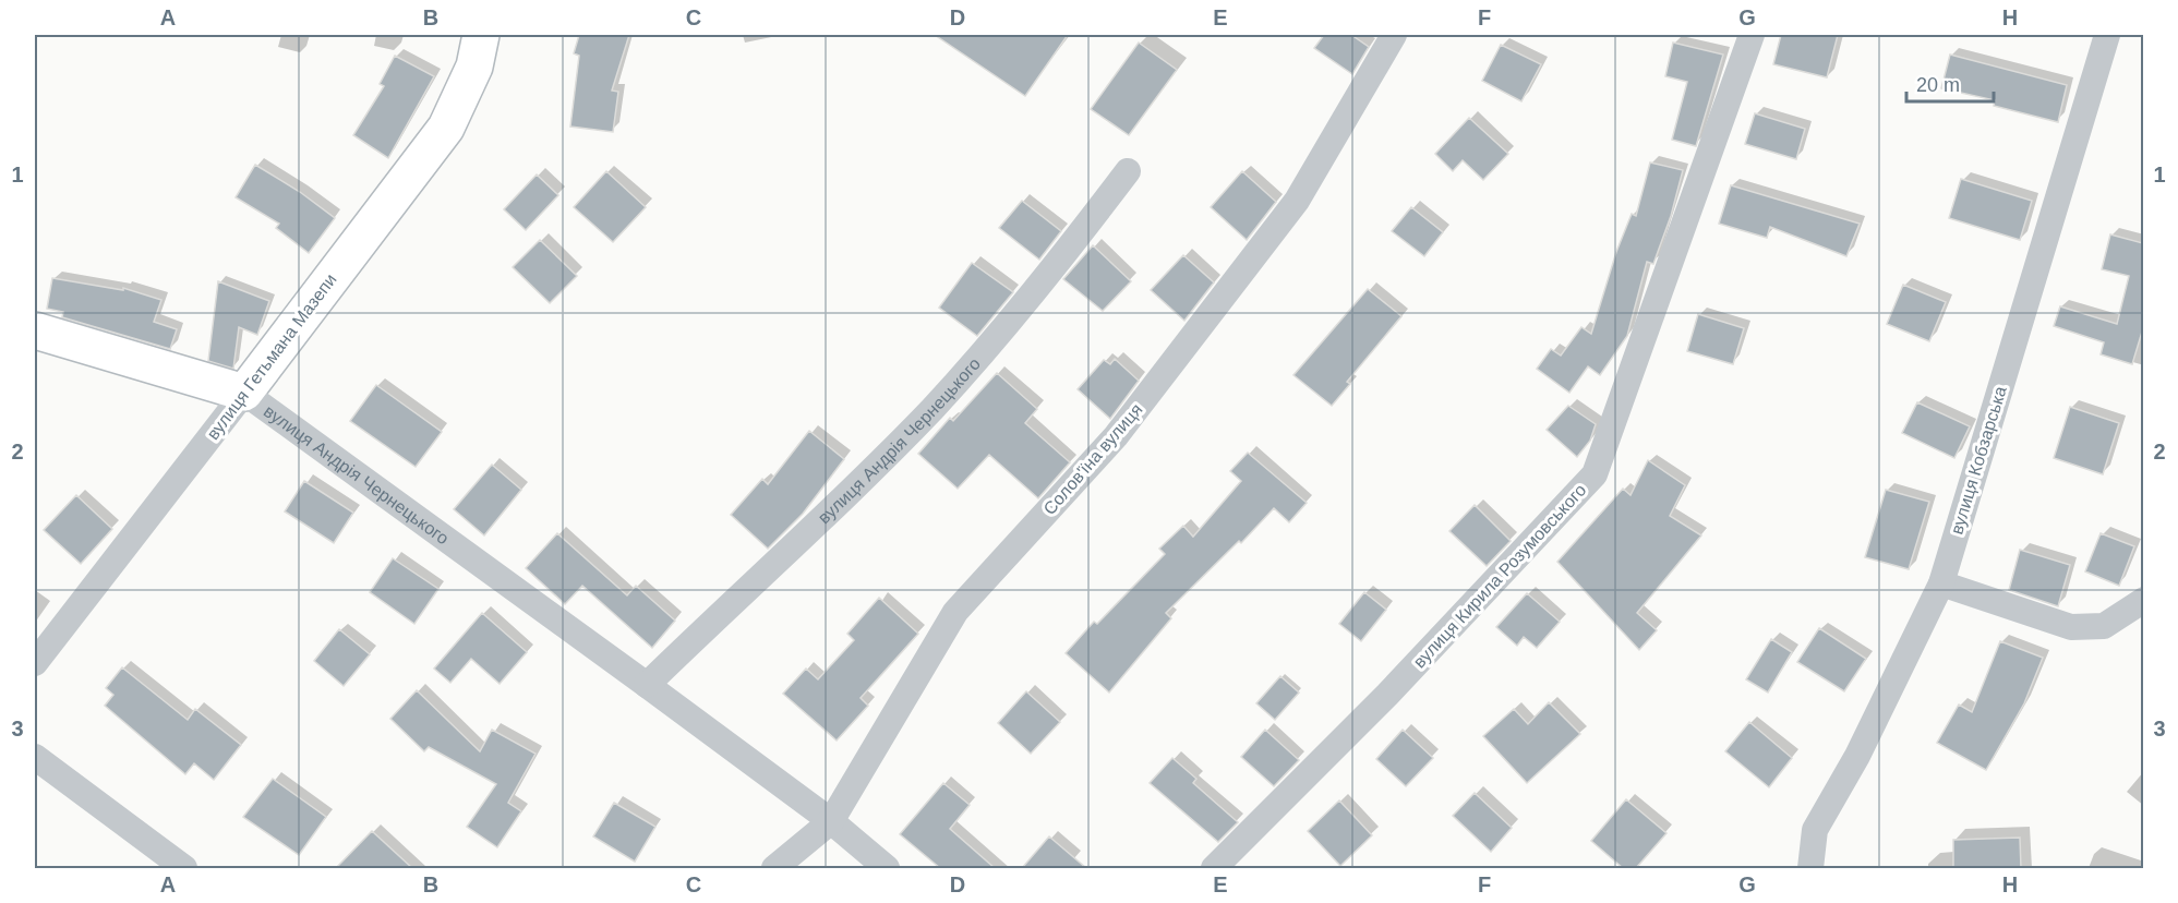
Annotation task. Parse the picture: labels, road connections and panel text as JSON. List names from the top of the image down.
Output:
{
  "streets": {
    "street": [
      "вулиця Гетьмана Мазепи",
      "вулиця Андрія Чернецького",
      "Солов'їна вулиця",
      "вулиця Кобзарська",
      "вулиця Кирила Розумовського"
    ]
  },
  "crossings": [
    ["вулиця Гетьмана Мазепи", "вулиця Андрія Чернецького"],
    ["вулиця Андрія Чернецького", "Солов'їна вулиця"]
  ],
  "scale_bar": "20 m",
  "grid": {
    "columns": [
      "A",
      "B",
      "C",
      "D",
      "E",
      "F",
      "G",
      "H"
    ],
    "rows": ["1", "2", "3"]
  }
}
